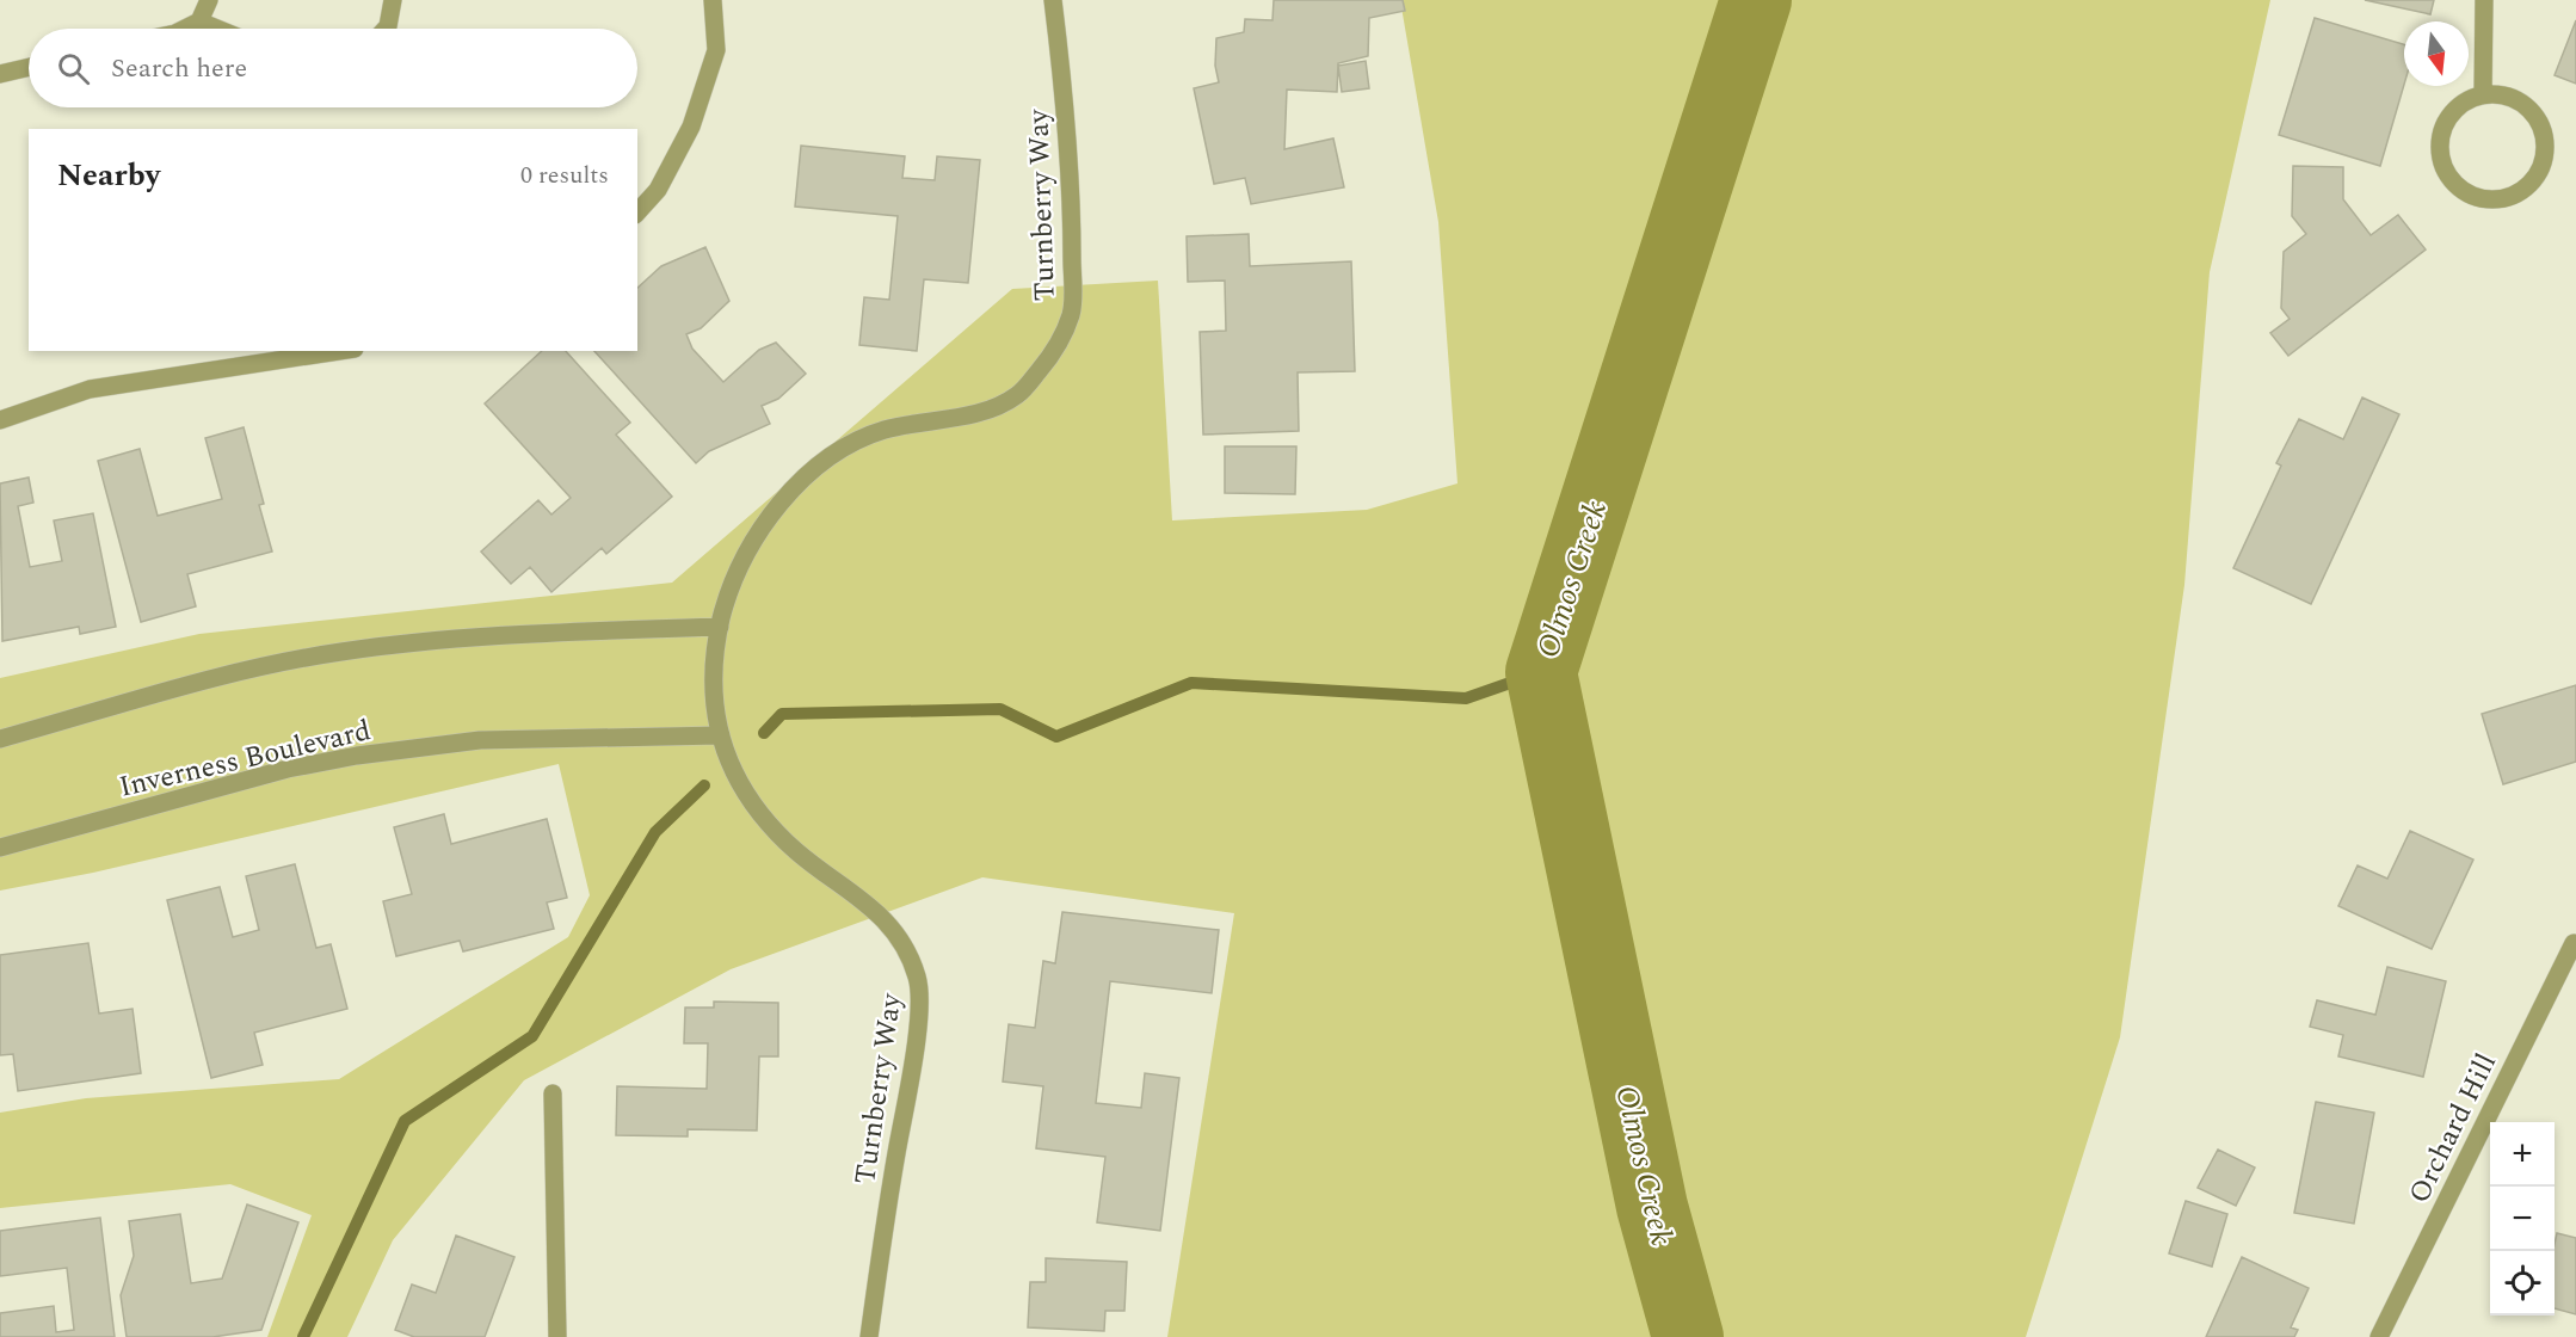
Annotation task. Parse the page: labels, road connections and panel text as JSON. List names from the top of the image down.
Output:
{
  "streets": {
    "street": ["Turnberry Way", "Inverness Boulevard", "Orchard Hill"]
  },
  "crossings": [
    ["Turnberry Way", "Inverness Boulevard"]
  ],
  "water": ["Olmos Creek"],
  "north": "bottom",
  "page": {
    "search": "Search here",
    "heading": ["Nearby", "0 results"],
    "map_buttons": ["+", "−"]
  }
}
